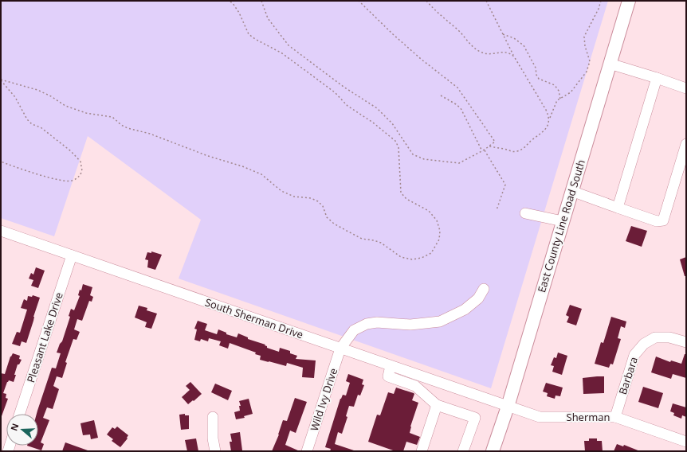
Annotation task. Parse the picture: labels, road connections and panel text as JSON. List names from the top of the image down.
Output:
{
  "streets": {
    "main road": ["East County Line Road South"],
    "street": [
      "South Sherman Drive",
      "Pleasant Lake Drive",
      "Barbara",
      "Wild Ivy Drive",
      "Sherman"
    ]
  },
  "crossings": [
    ["East County Line Road South", "South Sherman Drive"],
    ["East County Line Road South", "Sherman"],
    ["South Sherman Drive", "Pleasant Lake Drive"],
    ["South Sherman Drive", "Wild Ivy Drive"],
    ["South Sherman Drive", "Sherman"],
    ["Barbara", "Sherman"]
  ],
  "north": "left"
}
